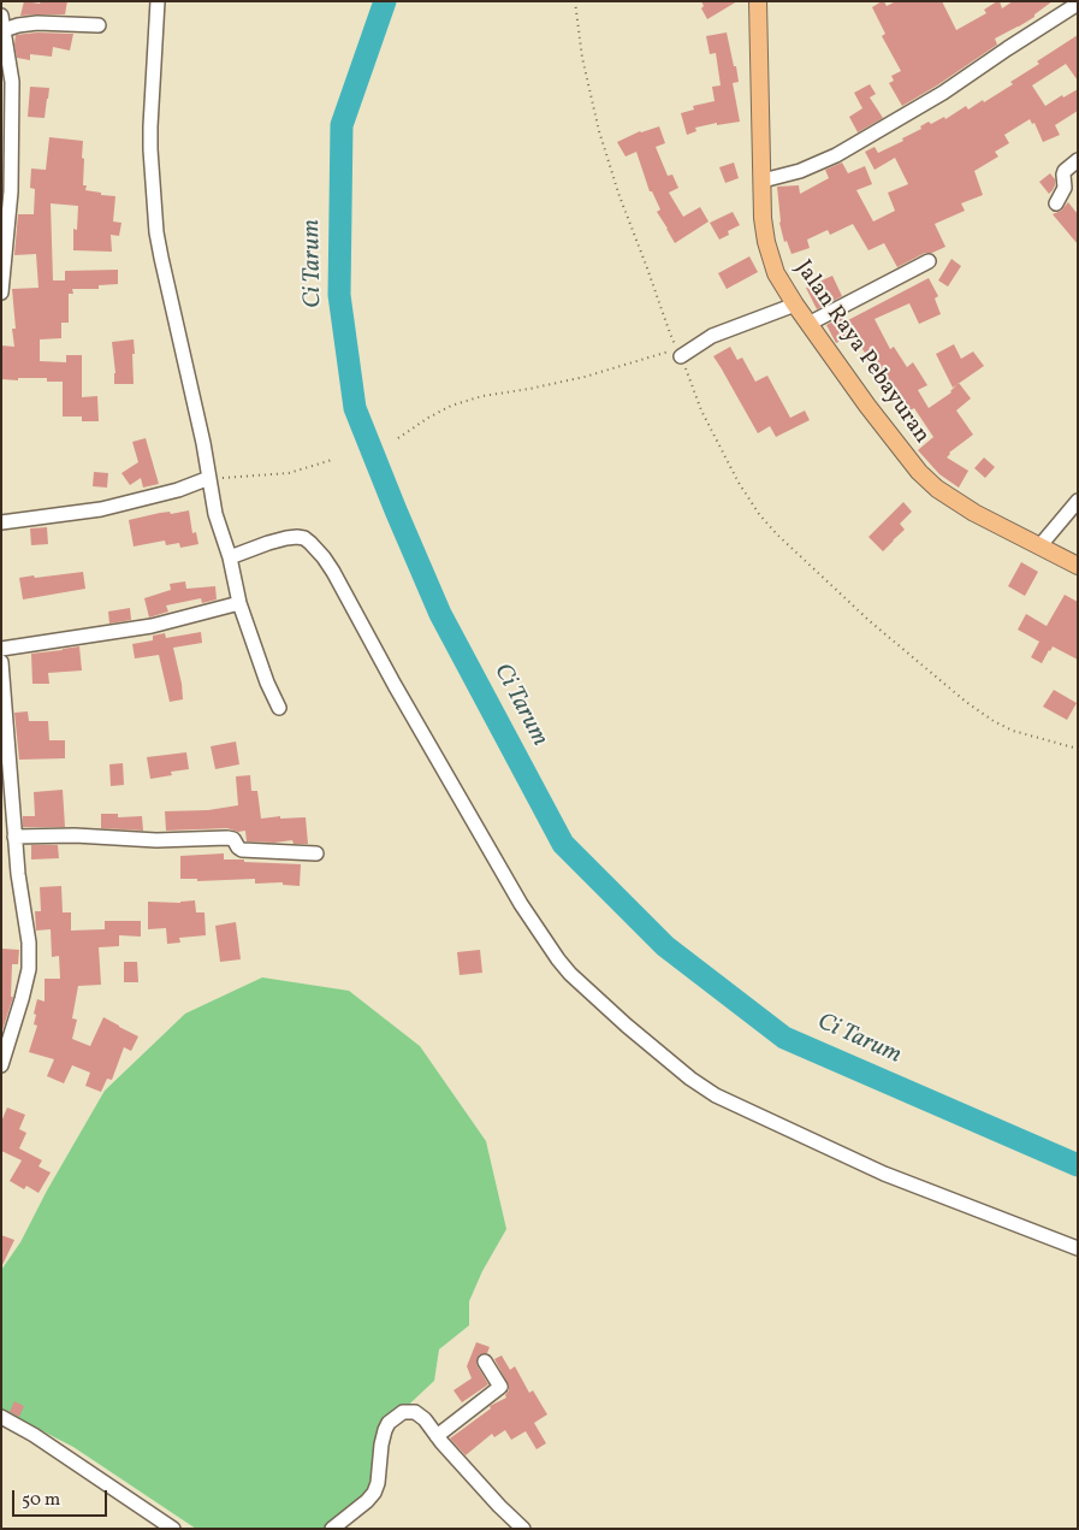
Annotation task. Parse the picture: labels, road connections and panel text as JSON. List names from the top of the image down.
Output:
{
  "streets": {
    "main road": ["Jalan Raya Pebayuran"]
  },
  "water": ["Ci Tarum"],
  "scale_bar": "50 m"
}
